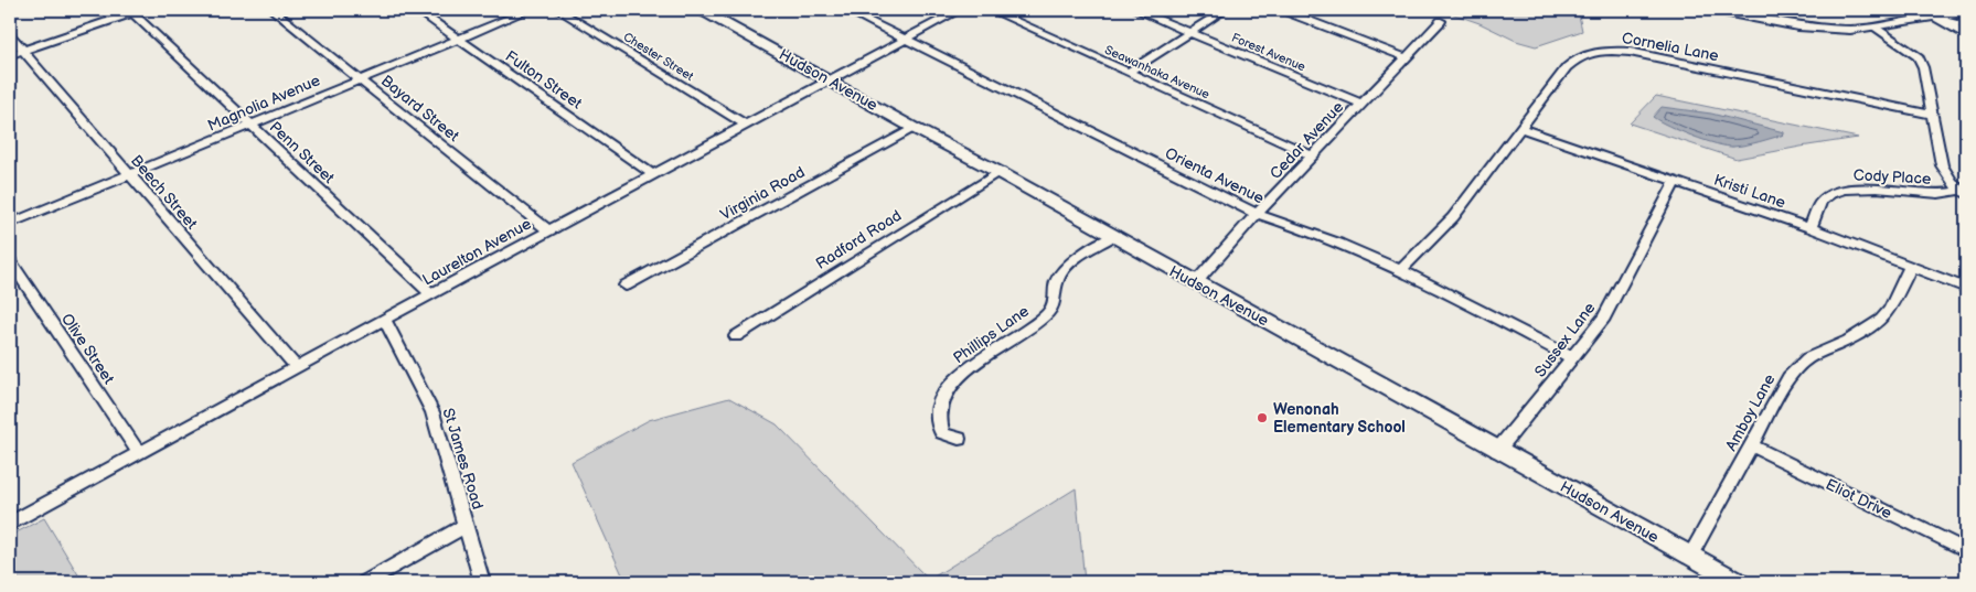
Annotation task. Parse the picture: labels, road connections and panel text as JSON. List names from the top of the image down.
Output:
{
  "streets": {
    "street": [
      "Cornelia Lane",
      "Forest Avenue",
      "Chester Street",
      "Seawanhaka Avenue",
      "Fulton Street",
      "Hudson Avenue",
      "Magnolia Avenue",
      "Bayard Street",
      "Cedar Avenue",
      "Penn Street",
      "Orienta Avenue",
      "Cody Place",
      "Kristi Lane",
      "Beech Street",
      "Virginia Road",
      "Radford Road",
      "Laurelton Avenue",
      "Phillips Lane",
      "Sussex Lane",
      "Olive Street",
      "Amboy Lane",
      "St James Road",
      "Eliot Drive"
    ]
  },
  "crossings": [
    ["Cornelia Lane", "Orienta Avenue"],
    ["Cornelia Lane", "Kristi Lane"],
    ["Forest Avenue", "Cedar Avenue"],
    ["Chester Street", "Laurelton Avenue"],
    ["Seawanhaka Avenue", "Cedar Avenue"],
    ["Fulton Street", "Magnolia Avenue"],
    ["Fulton Street", "Laurelton Avenue"],
    ["Hudson Avenue", "Cedar Avenue"],
    ["Hudson Avenue", "Virginia Road"],
    ["Hudson Avenue", "Radford Road"],
    ["Hudson Avenue", "Laurelton Avenue"],
    ["Hudson Avenue", "Phillips Lane"],
    ["Hudson Avenue", "Sussex Lane"],
    ["Hudson Avenue", "Amboy Lane"],
    ["Magnolia Avenue", "Bayard Street"],
    ["Magnolia Avenue", "Penn Street"],
    ["Magnolia Avenue", "Beech Street"],
    ["Bayard Street", "Laurelton Avenue"],
    ["Cedar Avenue", "Orienta Avenue"],
    ["Penn Street", "Laurelton Avenue"],
    ["Orienta Avenue", "Laurelton Avenue"],
    ["Orienta Avenue", "Sussex Lane"],
    ["Cody Place", "Kristi Lane"],
    ["Kristi Lane", "Sussex Lane"],
    ["Kristi Lane", "Amboy Lane"],
    ["Beech Street", "Laurelton Avenue"],
    ["Laurelton Avenue", "Olive Street"],
    ["Laurelton Avenue", "St James Road"],
    ["Amboy Lane", "Eliot Drive"]
  ],
  "places": ["Wenonah Elementary School"]
}
